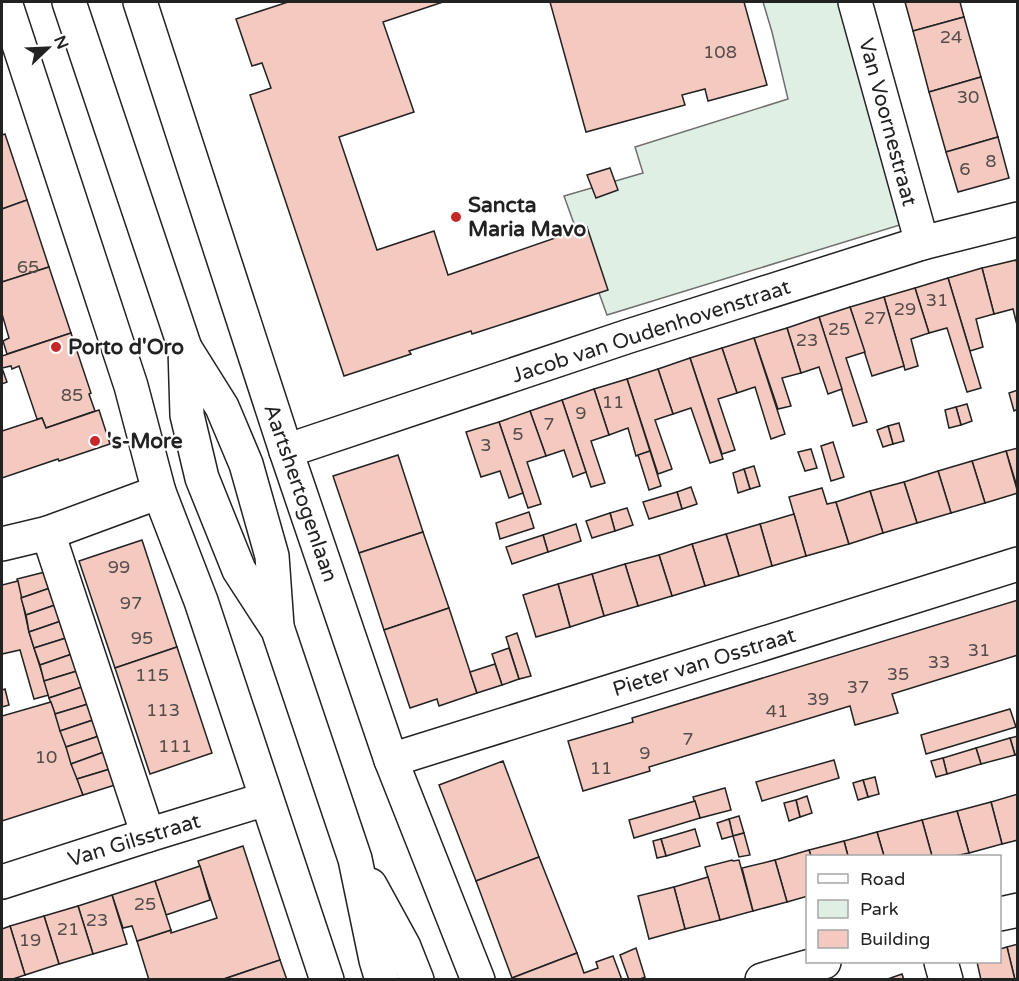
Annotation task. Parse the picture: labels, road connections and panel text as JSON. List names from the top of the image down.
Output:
{
  "streets": {
    "street": [
      "Van Voornestraat",
      "Jacob van Oudenhovenstraat",
      "Aartshertogenlaan",
      "Pieter van Osstraat",
      "Van Gilsstraat"
    ]
  },
  "crossings": [
    ["Van Voornestraat", "Jacob van Oudenhovenstraat"],
    ["Jacob van Oudenhovenstraat", "Aartshertogenlaan"],
    ["Aartshertogenlaan", "Pieter van Osstraat"]
  ],
  "places": ["Sancta Maria Mavo", "Porto d'Oro", "'s-More"],
  "house_numbers": [
    "24",
    "108",
    "30",
    "8",
    "6",
    "65",
    "31",
    "29",
    "27",
    "25",
    "23",
    "85",
    "11",
    "9",
    "7",
    "5",
    "3",
    "99",
    "97",
    "95",
    "31",
    "33",
    "35",
    "115",
    "37",
    "39",
    "113",
    "41",
    "7",
    "111",
    "9",
    "10",
    "11",
    "25",
    "23",
    "21",
    "19"
  ],
  "legend": ["Road", "Park", "Building"],
  "north": "top right"
}
